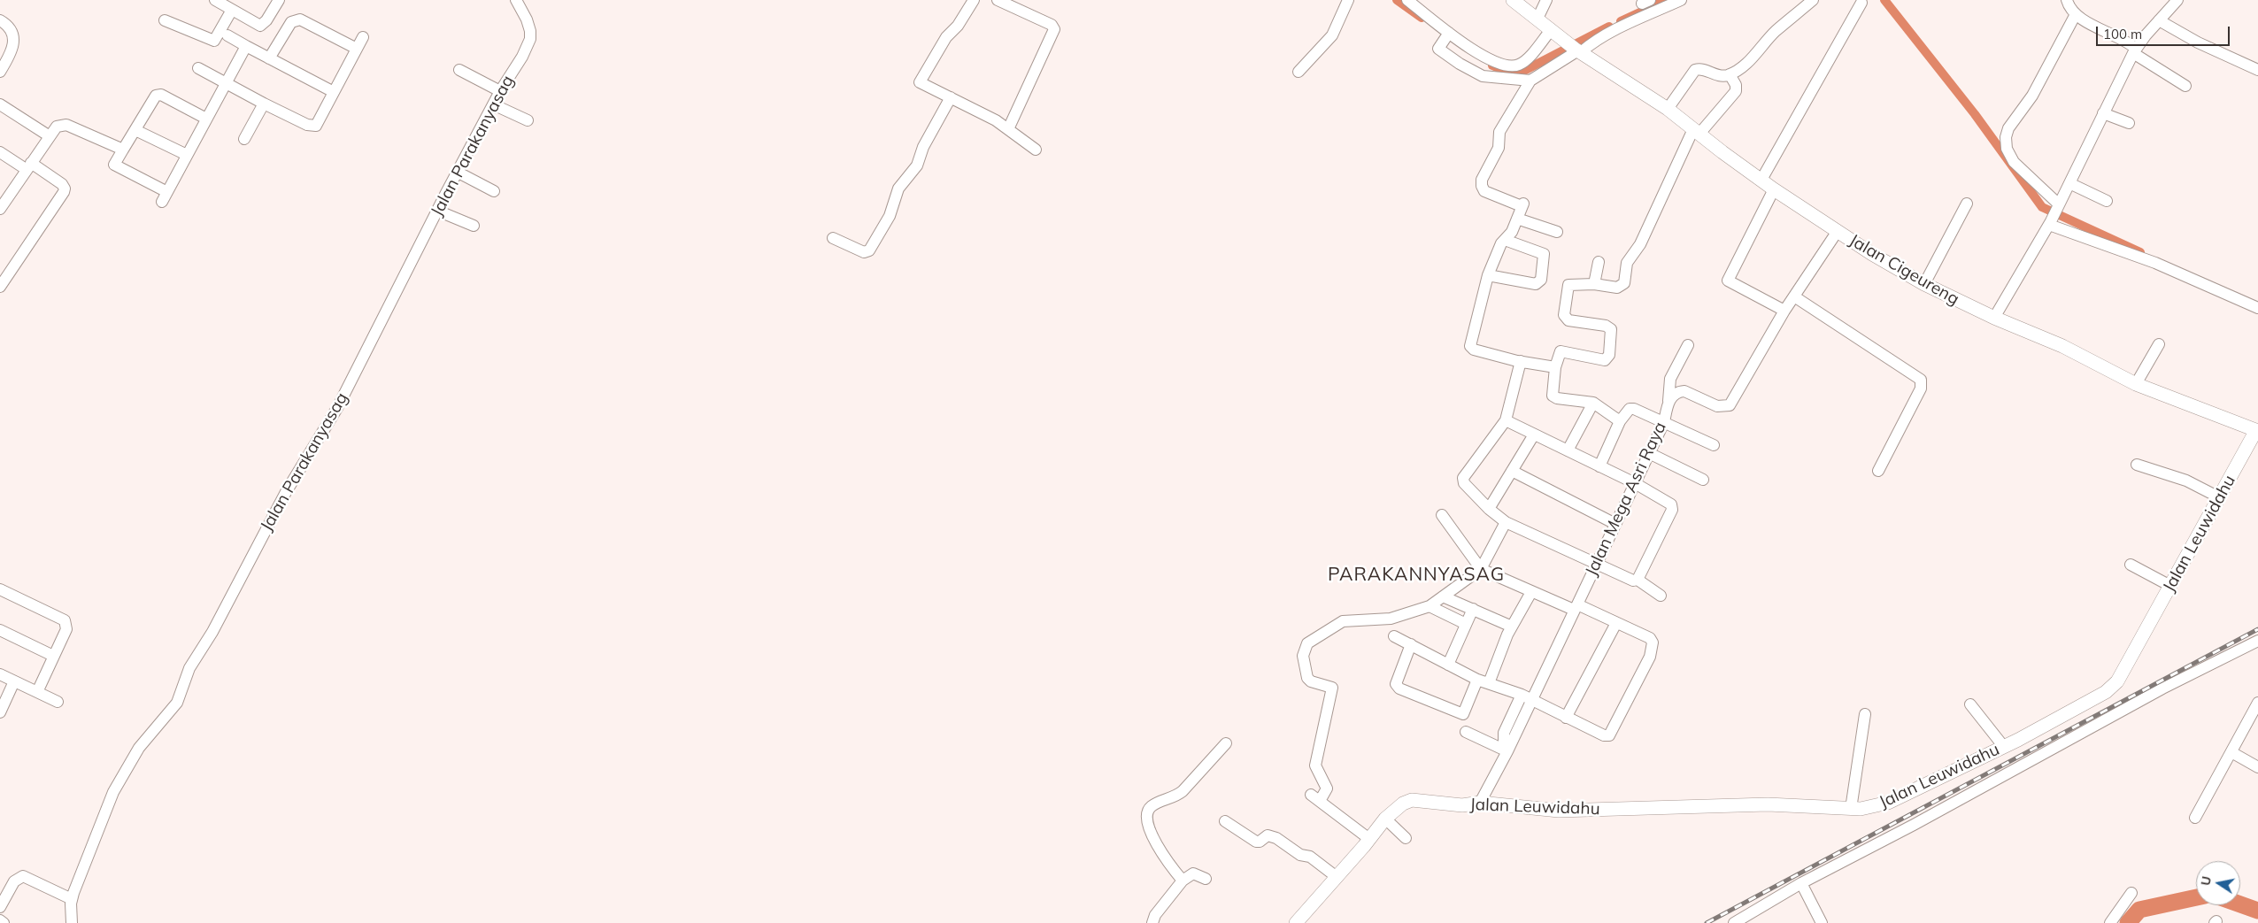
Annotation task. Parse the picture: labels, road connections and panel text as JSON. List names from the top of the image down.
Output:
{
  "streets": {
    "street": [
      "Jalan Parakanyasag",
      "Jalan Cigeureng",
      "Jalan Mega Asri Raya",
      "Jalan Leuwidahu"
    ]
  },
  "crossings": [
    ["Jalan Cigeureng", "Jalan Mega Asri Raya"],
    ["Jalan Cigeureng", "Jalan Leuwidahu"],
    ["Jalan Mega Asri Raya", "Jalan Leuwidahu"]
  ],
  "districts": ["PARAKANNYASAG"],
  "scale_bar": "100 m",
  "north": "left"
}
